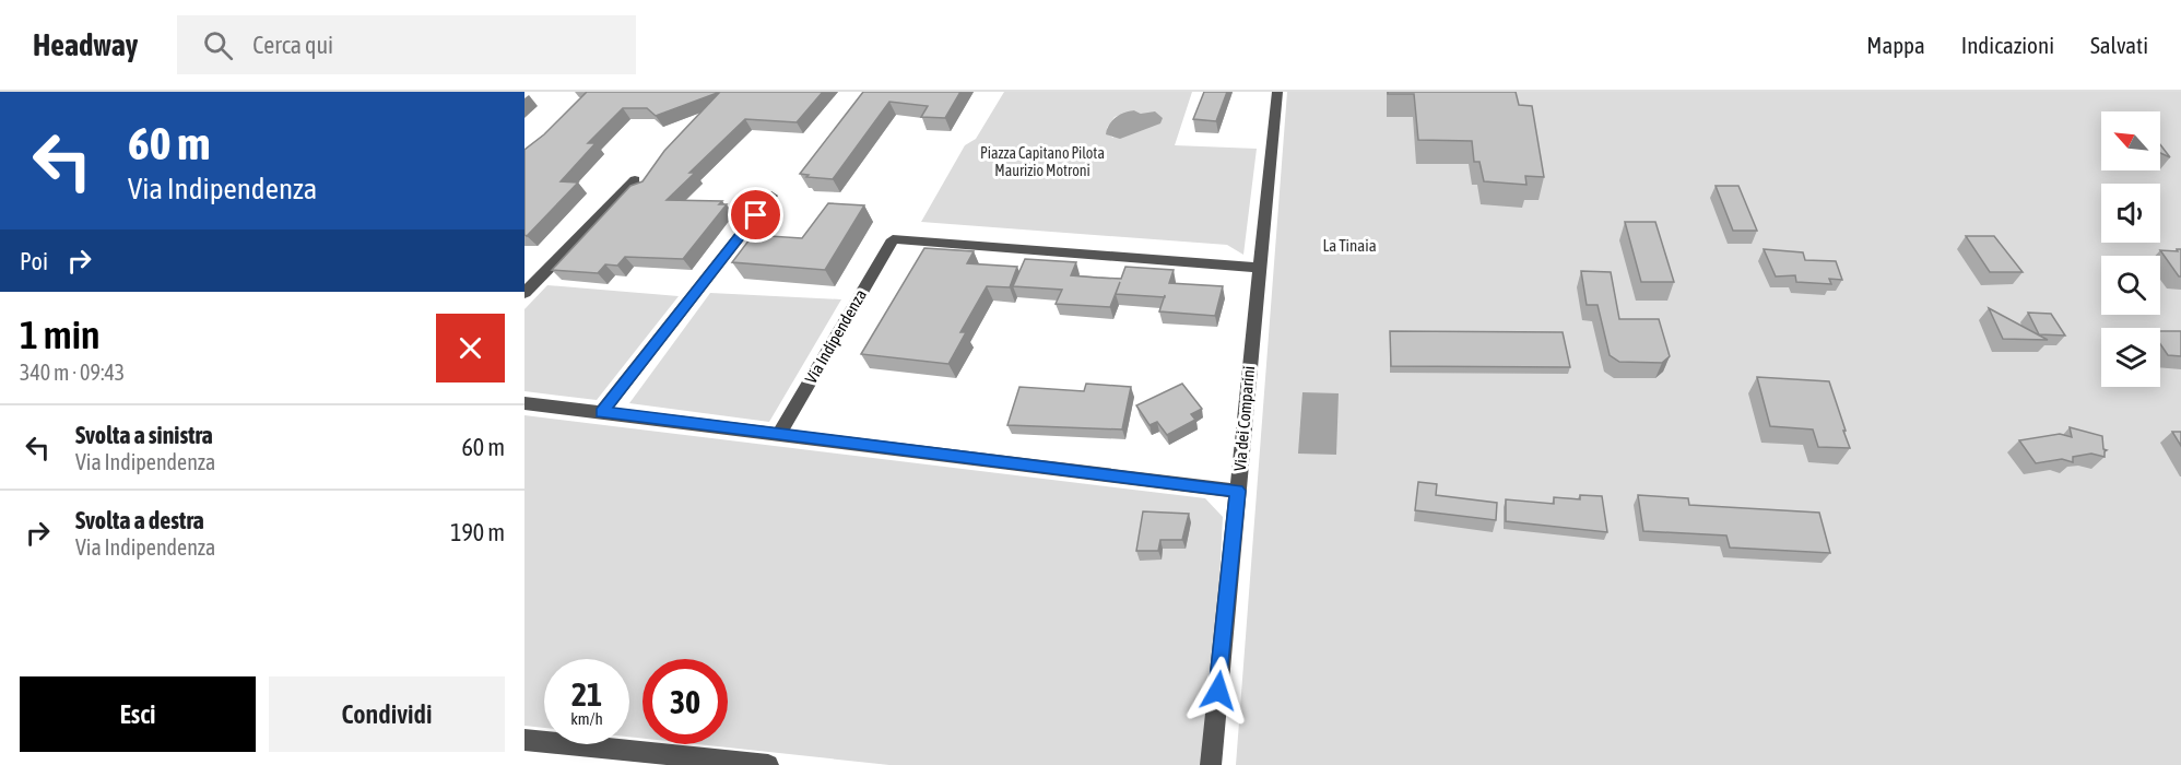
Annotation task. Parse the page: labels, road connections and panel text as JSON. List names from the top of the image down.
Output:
{
  "streets": {
    "street": ["Via Indipendenza", "Via dei Comparini"]
  },
  "crossings": [
    ["Via Indipendenza", "Via dei Comparini"]
  ],
  "parks": ["Piazza Capitano Pilota Maurizio Motroni", "La Tinaia"],
  "north": "top left",
  "page": {
    "header": "Headway",
    "search": "Cerca qui",
    "nav": ["Mappa", "Indicazioni", "Salvati"],
    "turn": ["60 m", "Via Indipendenza"],
    "then": "Poi",
    "heading": ["1 min", "340 m · 09:43"],
    "list": [
      {
        "name": "Svolta a sinistra",
        "note": "Via Indipendenza",
        "value": "60 m"
      },
      {
        "name": "Svolta a destra",
        "note": "Via Indipendenza",
        "value": "190 m"
      }
    ],
    "speed": "21 km/h",
    "limit": "30",
    "buttons": ["Esci", "Condividi"]
  }
}
